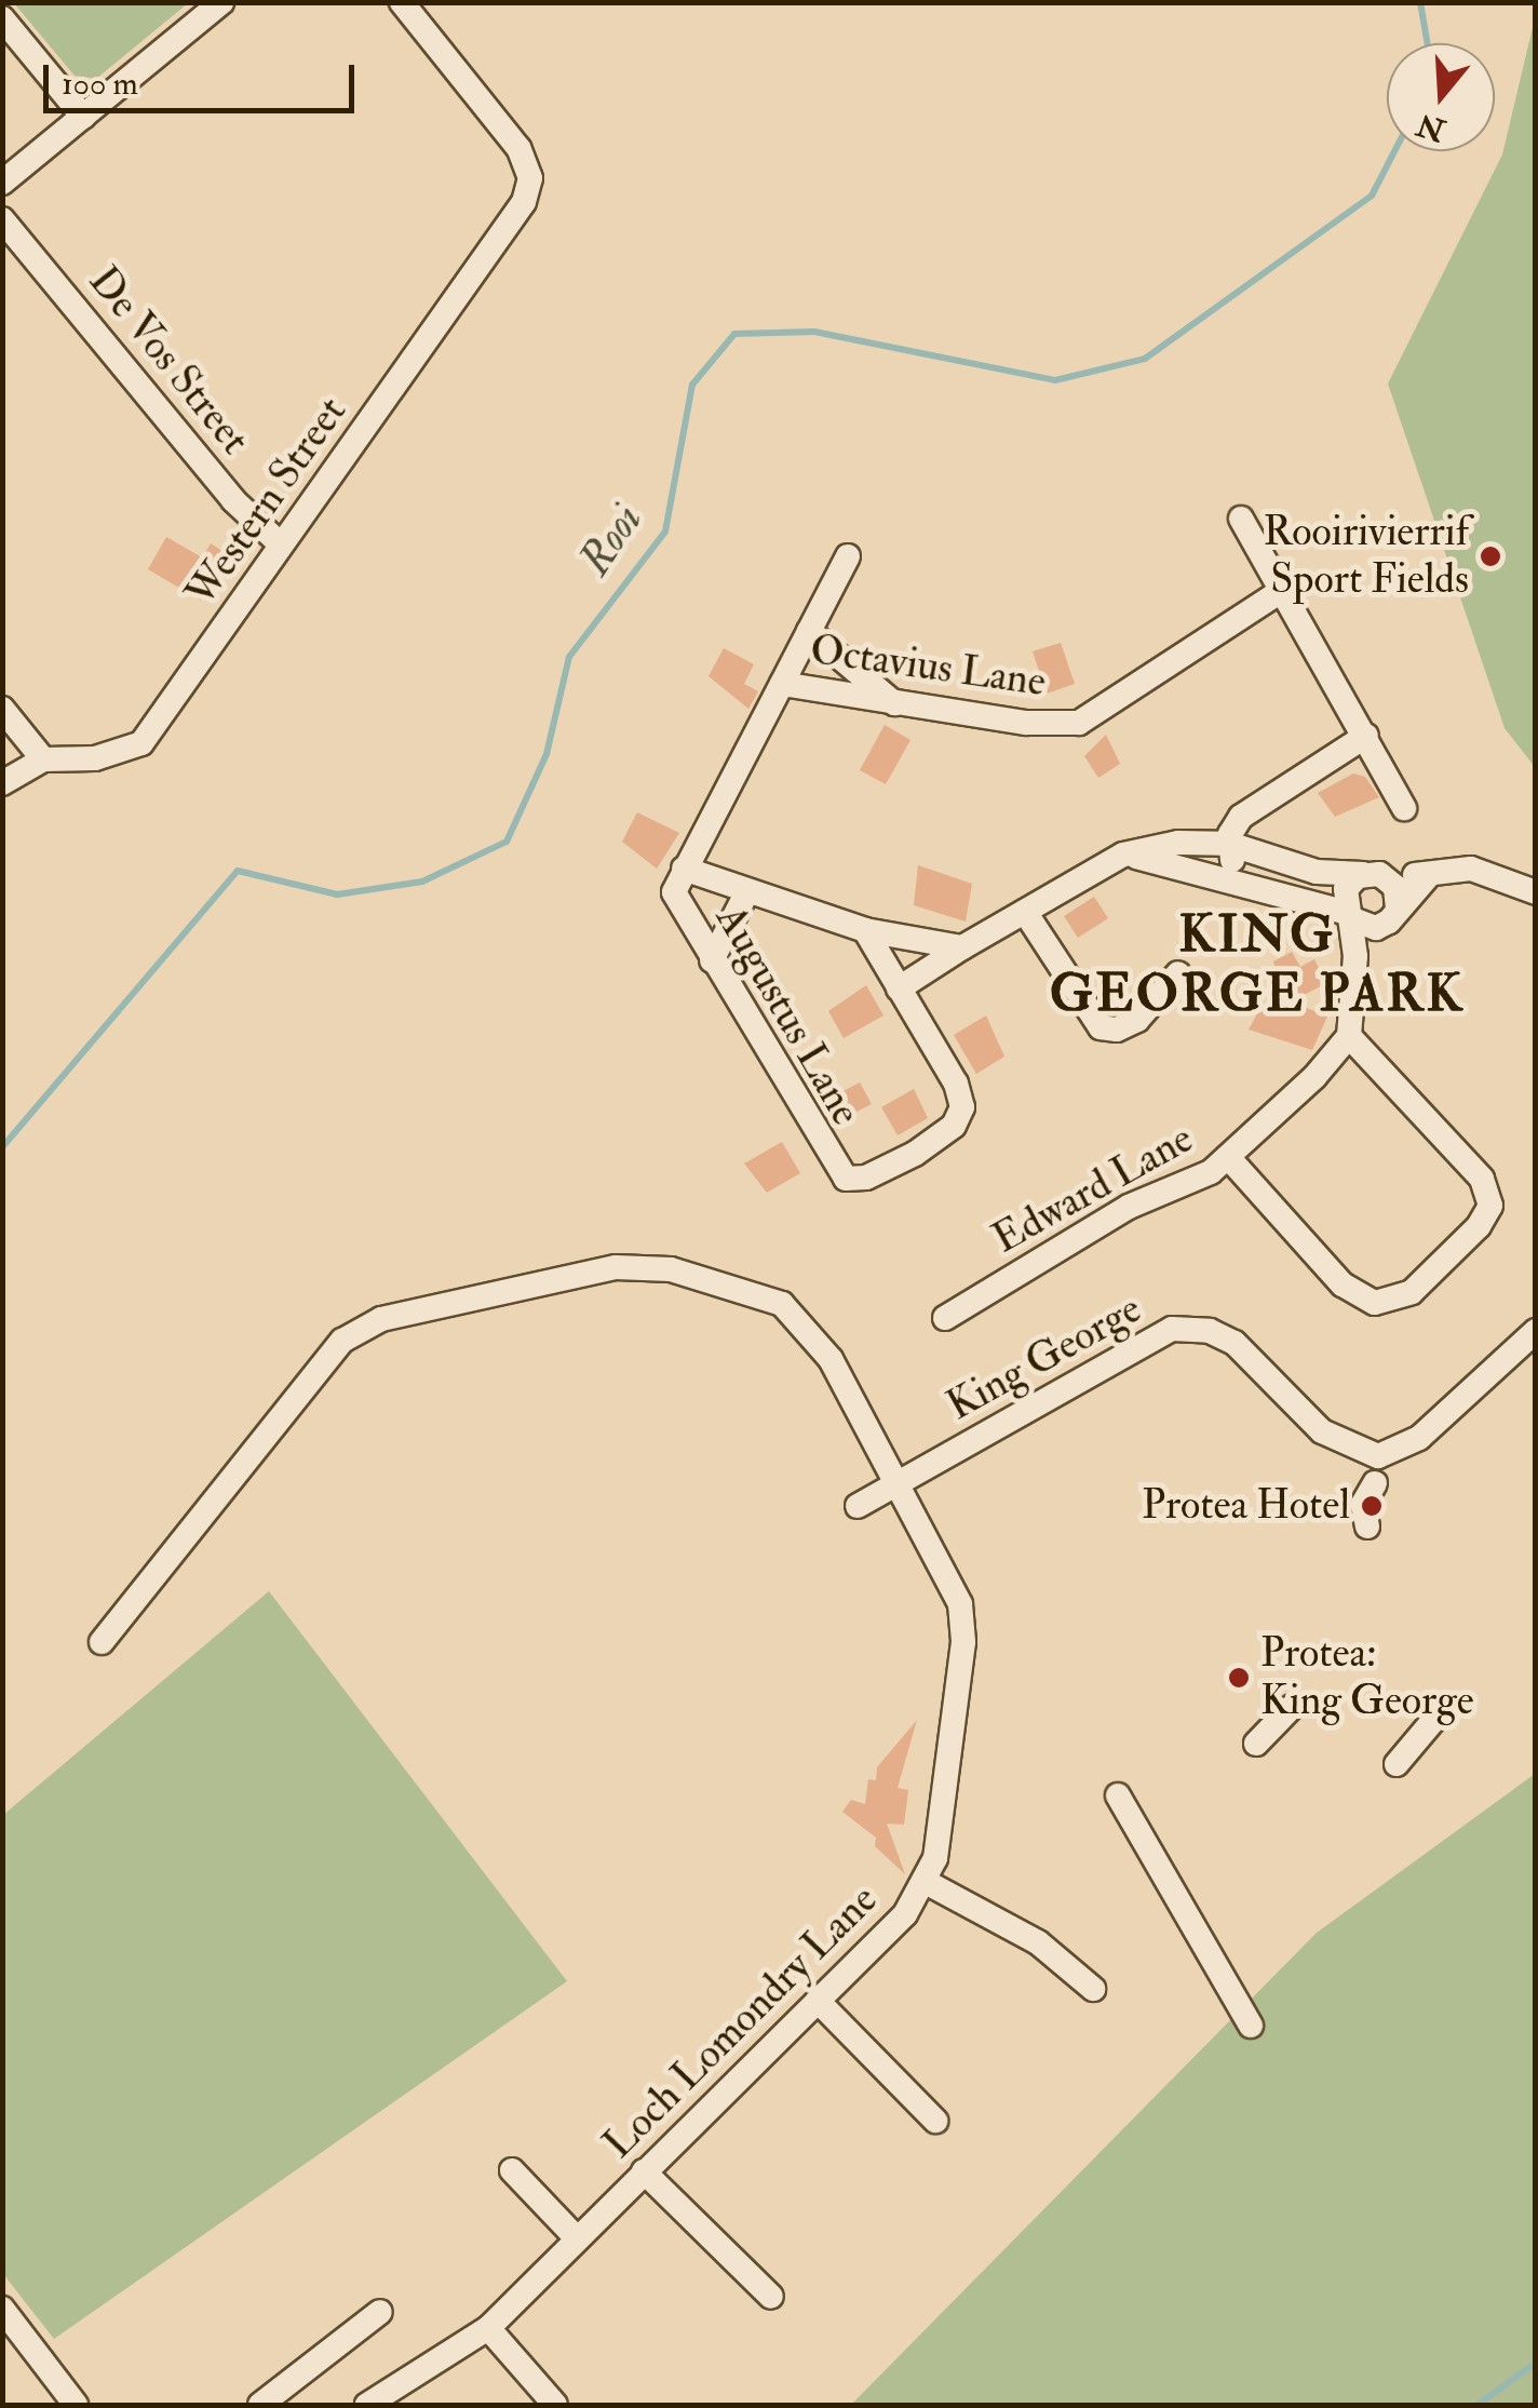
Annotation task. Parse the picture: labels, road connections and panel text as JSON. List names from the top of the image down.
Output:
{
  "streets": {
    "street": [
      "De Vos Street",
      "Western Street",
      "Octavius Lane",
      "Augustus Lane",
      "Edward Lane",
      "King George",
      "Loch Lomondry Lane"
    ]
  },
  "crossings": [
    ["De Vos Street", "Western Street"],
    ["King George", "Loch Lomondry Lane"]
  ],
  "districts": ["KING GEORGE PARK"],
  "water": ["Rooi"],
  "places": ["Rooirivierrif Sport Fields", "Protea Hotel", "Protea: King George"],
  "scale_bar": "100 m",
  "north": "bottom"
}
